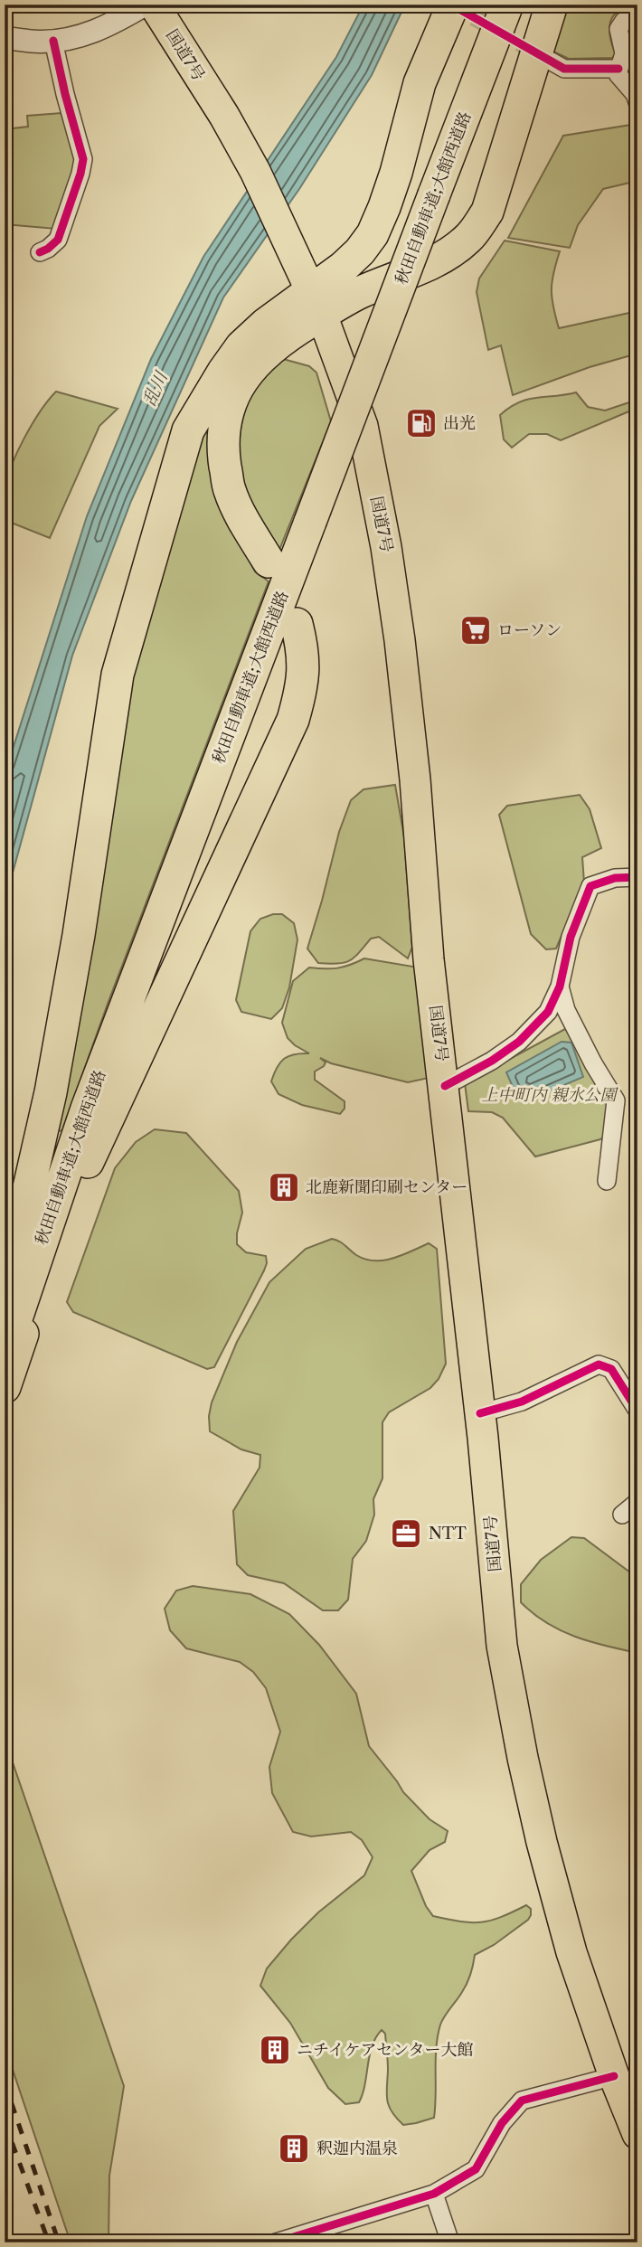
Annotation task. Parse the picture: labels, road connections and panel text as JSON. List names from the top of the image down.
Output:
{
  "streets": {
    "highway": ["国道7号", "秋田自動車道;大館西道路"]
  },
  "water": ["乱川"],
  "parks": ["上中町内 親水公園"],
  "places": {
    "fuel station": ["出光"],
    "supermarket": ["ローソン"],
    "building": ["北鹿新聞印刷センター", "ニチイケアセンター大館", "釈迦内温泉"],
    "office": ["NTT"]
  }
}
